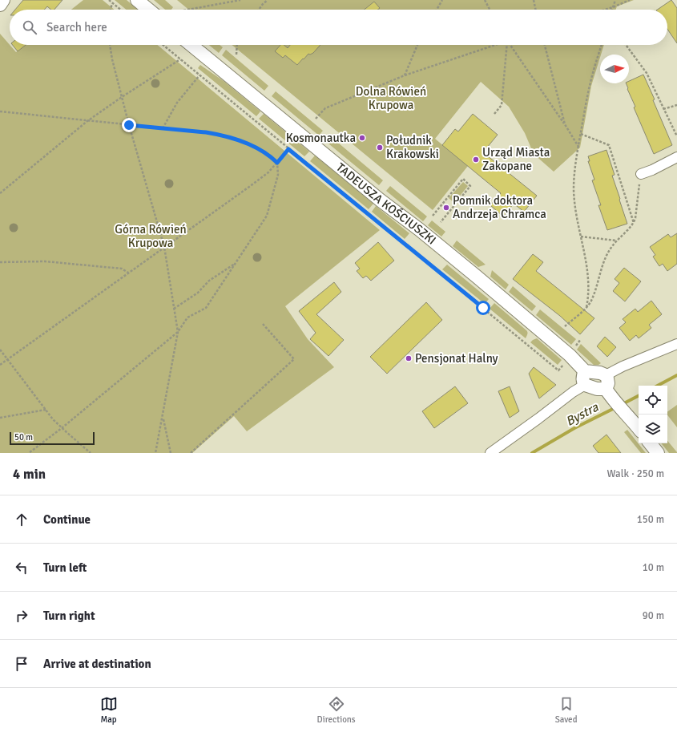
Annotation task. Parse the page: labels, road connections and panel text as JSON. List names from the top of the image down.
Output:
{
  "streets": {
    "street": ["TADEUSZA KOŚCIUSZKI"]
  },
  "water": ["Bystra"],
  "parks": ["Dolna Rówień Krupowa", "Górna Rówień Krupowa"],
  "places": [
    "Kosmonautka",
    "Południk Krakowski",
    "Urząd Miasta Zakopane",
    "Pomnik doktora Andrzeja Chramca",
    "Pensjonat Halny"
  ],
  "scale_bar": "50 m",
  "north": "right",
  "page": {
    "search": "Search here",
    "scale": "50 m",
    "heading": ["4 min", "Walk · 250 m"],
    "list": [
      ["Continue", "150 m"],
      ["Turn left", "10 m"],
      ["Turn right", "90 m"],
      "Arrive at destination"
    ],
    "nav": ["Map", "Directions", "Saved"]
  }
}
